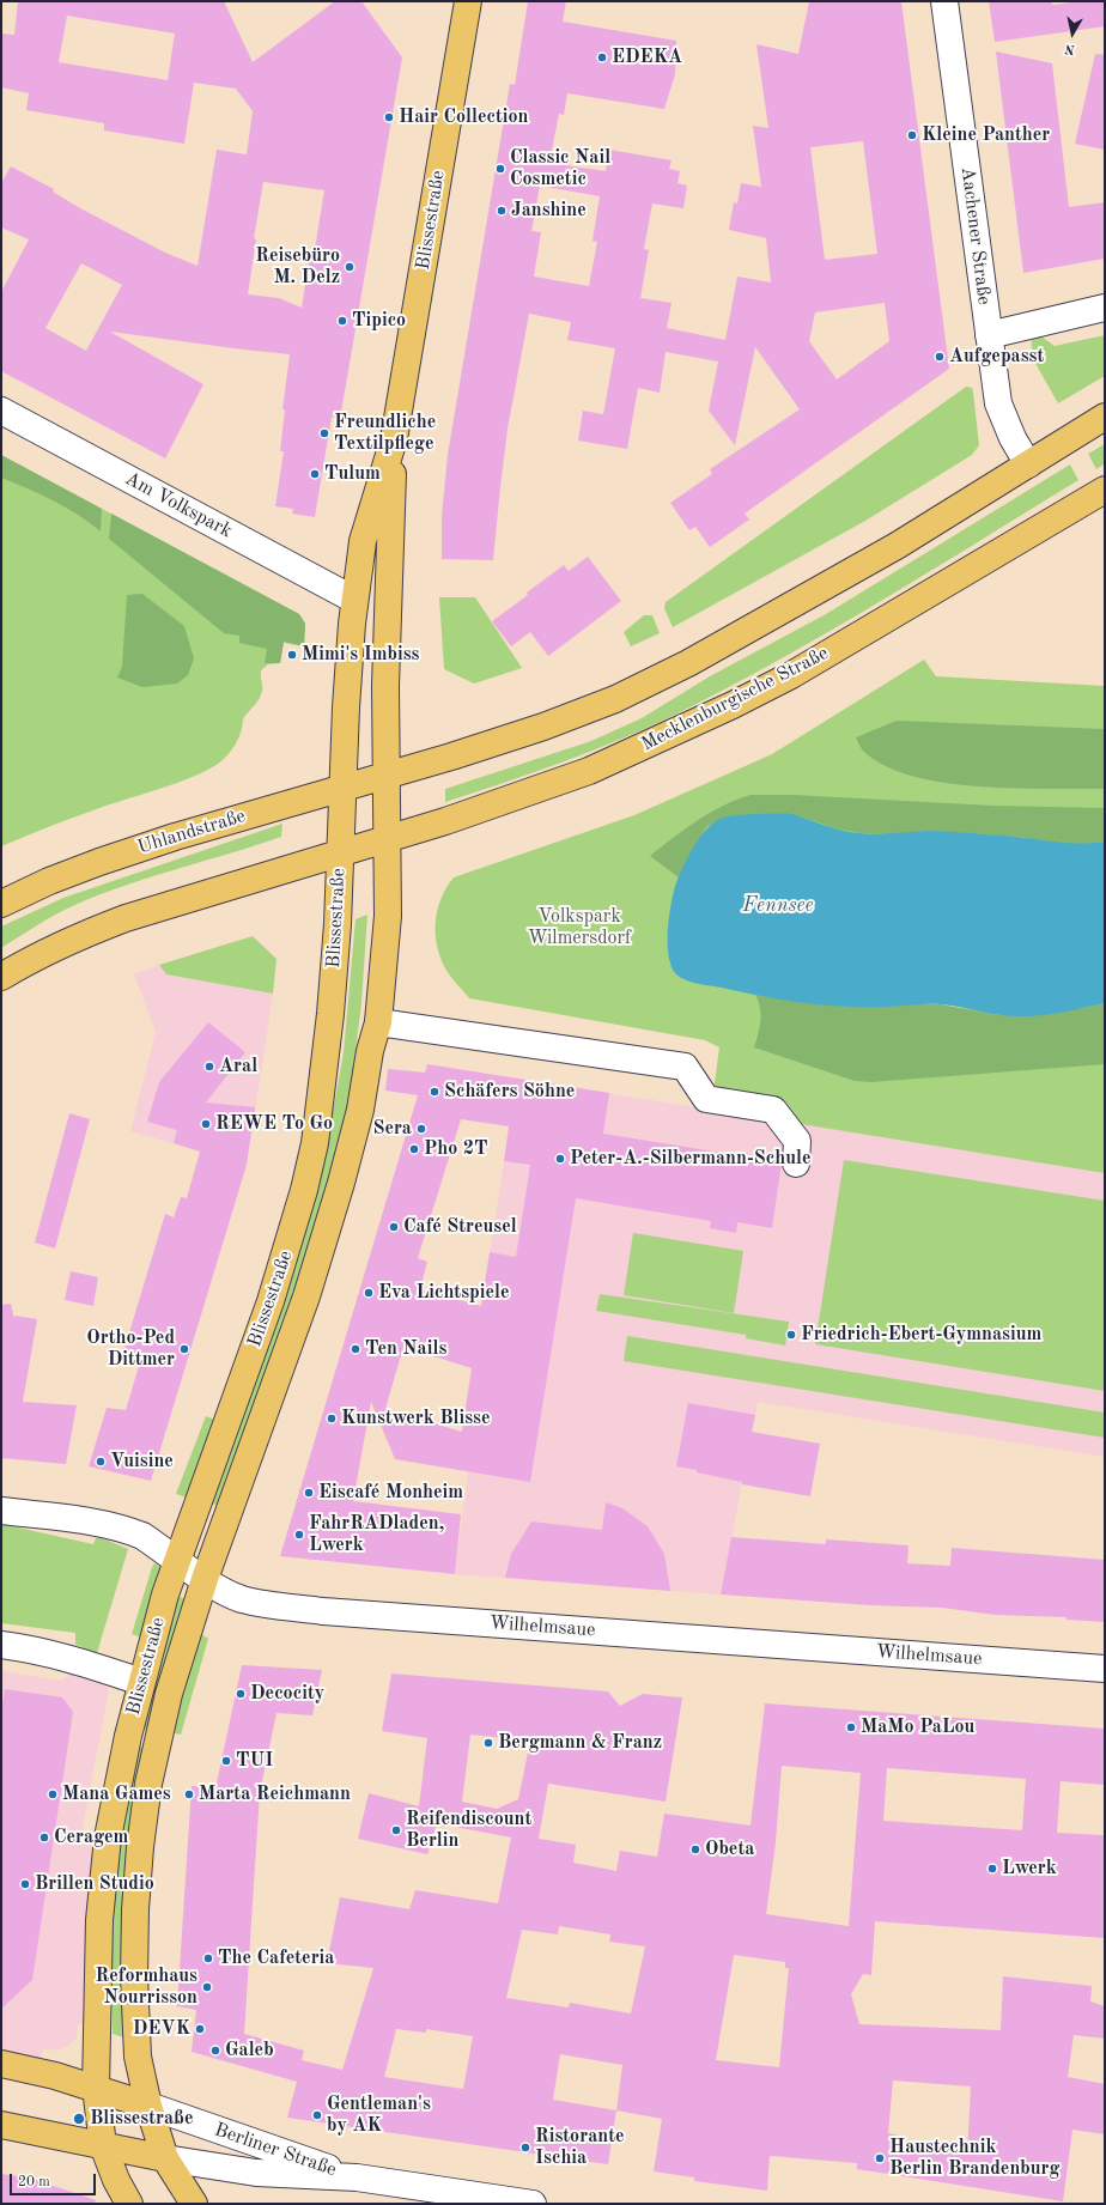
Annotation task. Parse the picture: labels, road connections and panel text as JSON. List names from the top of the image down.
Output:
{
  "streets": {
    "main road": [
      "Blissestraße",
      "Mecklenburgische Straße",
      "Uhlandstraße",
      "Berliner Straße"
    ],
    "street": ["Aachener Straße", "Am Volkspark", "Wilhelmsaue"]
  },
  "crossings": [
    ["Blissestraße", "Am Volkspark"],
    ["Blissestraße", "Mecklenburgische Straße"],
    ["Blissestraße", "Uhlandstraße"],
    ["Blissestraße", "Wilhelmsaue"],
    ["Blissestraße", "Berliner Straße"]
  ],
  "water": ["Fennsee"],
  "parks": ["Volkspark Wilmersdorf"],
  "places": [
    "EDEKA",
    "Hair Collection",
    "Kleine Panther",
    "Classic Nail Cosmetic",
    "Janshine",
    "Reisebüro M. Delz",
    "Tipico",
    "Aufgepasst",
    "Freundliche Textilpflege",
    "Tulum",
    "Mimi's Imbiss",
    "Aral",
    "Schäfers Söhne",
    "REWE To Go",
    "Sera",
    "Pho 2T",
    "Peter-A.-Silbermann-Schule",
    "Café Streusel",
    "Eva Lichtspiele",
    "Friedrich-Ebert-Gymnasium",
    "Ortho-Ped Dittmer",
    "Ten Nails",
    "Kunstwerk Blisse",
    "Vuisine",
    "Eiscafé Monheim",
    "FahrRADladen, Lwerk",
    "Decocity",
    "MaMo PaLou",
    "Bergmann & Franz",
    "TUI",
    "Mana Games",
    "Marta Reichmann",
    "Reifendiscount Berlin",
    "Ceragem",
    "Obeta",
    "Lwerk",
    "Brillen Studio",
    "The Cafeteria",
    "Reformhaus Nourrisson",
    "DEVK",
    "Galeb",
    "Gentleman's by AK",
    "Blissestraße",
    "Ristorante Ischia",
    "Haustechnik Berlin Brandenburg"
  ],
  "scale_bar": "20 m",
  "north": "bottom"
}
